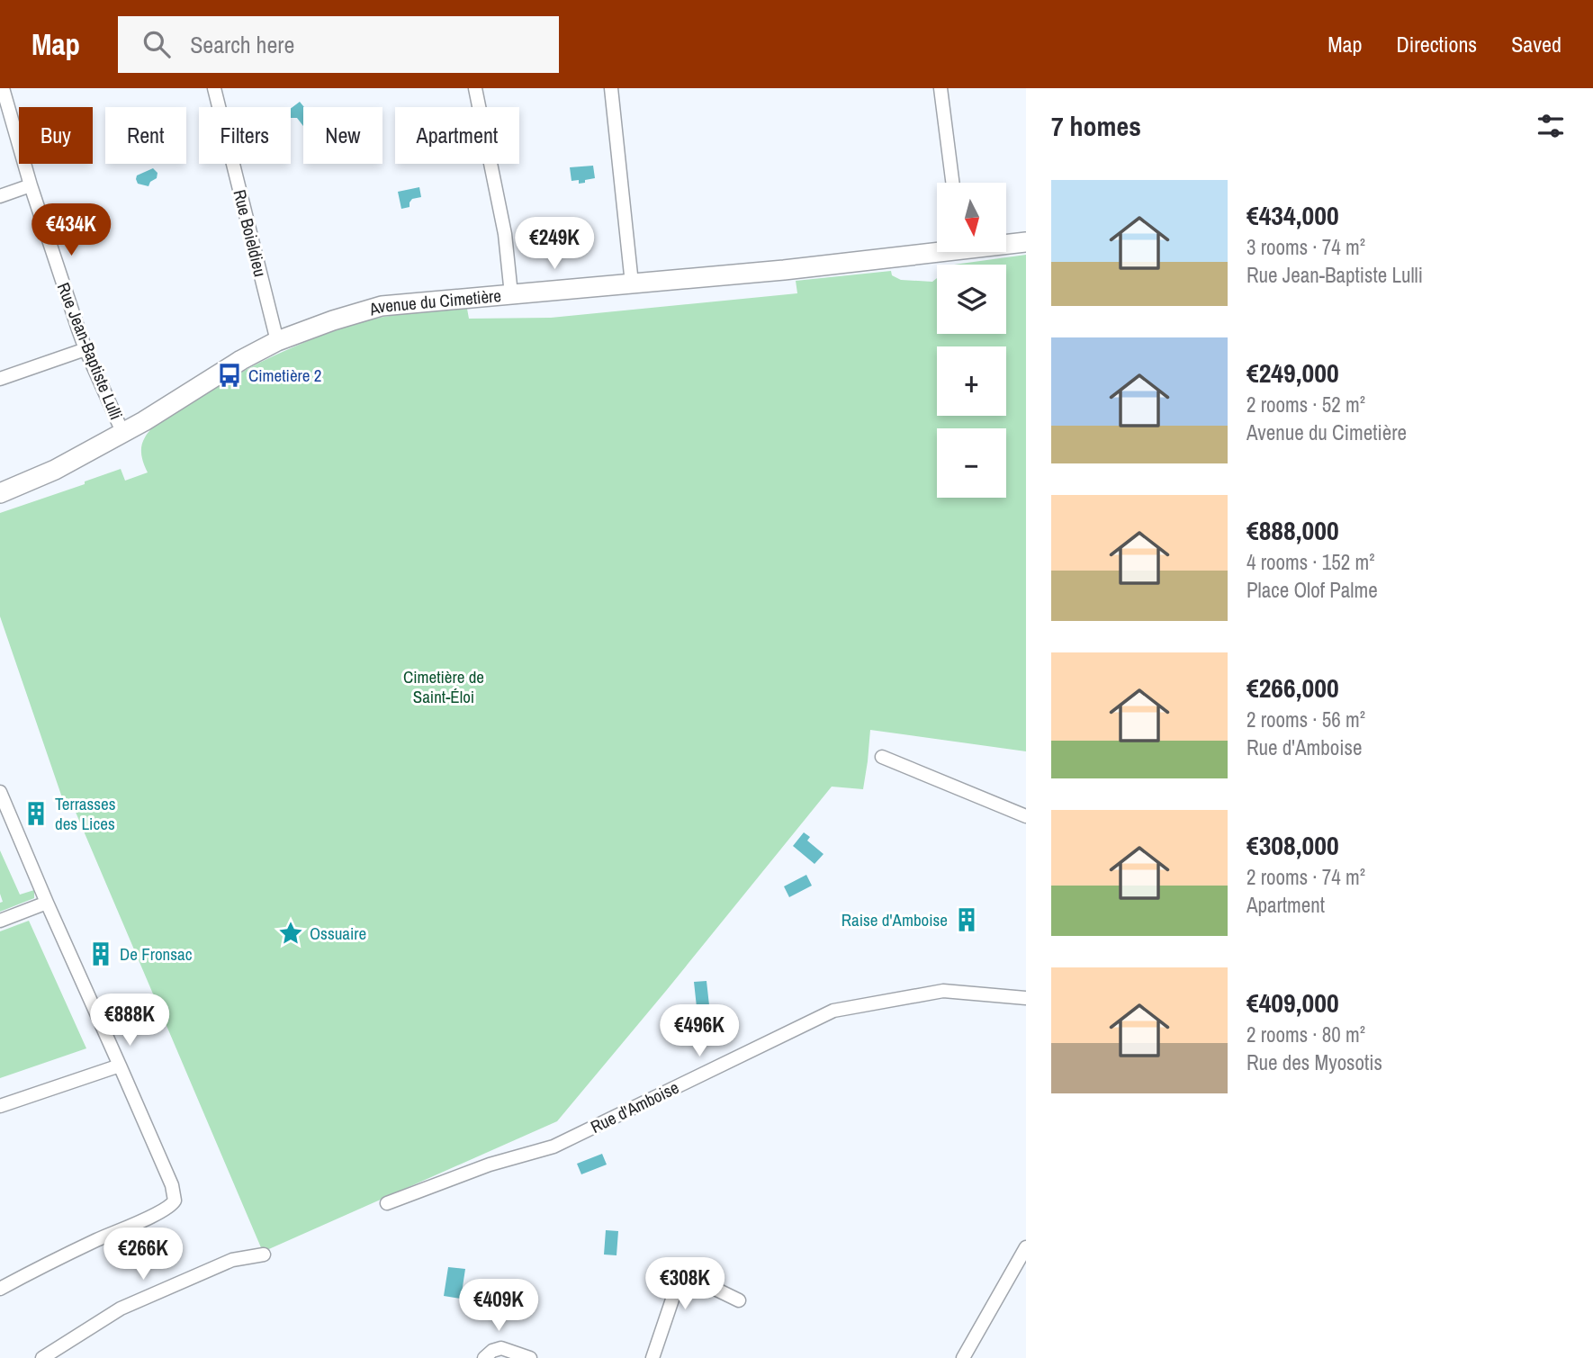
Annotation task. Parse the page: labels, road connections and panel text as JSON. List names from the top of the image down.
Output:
{
  "streets": {
    "street": [
      "Rue Boieldieu",
      "Avenue du Cimetière",
      "Rue Jean-Baptiste Lulli",
      "Rue d'Amboise"
    ]
  },
  "crossings": [
    ["Rue Boieldieu", "Avenue du Cimetière"],
    ["Avenue du Cimetière", "Rue Jean-Baptiste Lulli"]
  ],
  "parks": ["Cimetière de Saint-Éloi"],
  "places": {
    "bus stop": ["Cimetière 2"],
    "building": ["Terrasses des Lices", "Raise d'Amboise", "De Fronsac"],
    "place": ["Ossuaire"]
  },
  "north": "bottom",
  "page": {
    "header": "Map",
    "search": "Search here",
    "nav": ["Map", "Directions", "Saved"],
    "heading": "7 homes",
    "chip": [
      "Buy",
      "Rent",
      "Filters",
      "New",
      "Apartment"
    ],
    "list": [
      {
        "name": "€434,000",
        "note": "3 rooms · 74 m² · Rue Jean-Baptiste Lulli"
      },
      {
        "name": "€249,000",
        "note": "2 rooms · 52 m² · Avenue du Cimetière"
      },
      {
        "name": "€888,000",
        "note": "4 rooms · 152 m² · Place Olof Palme"
      },
      {
        "name": "€266,000",
        "note": "2 rooms · 56 m² · Rue d'Amboise"
      },
      {
        "name": "€308,000",
        "note": "2 rooms · 74 m² · Apartment"
      },
      {
        "name": "€409,000",
        "note": "2 rooms · 80 m² · Rue des Myosotis"
      }
    ],
    "map_buttons": ["+", "−"],
    "price": [
      "€434K",
      "€249K",
      "€888K",
      "€496K",
      "€266K",
      "€308K",
      "€409K"
    ]
  }
}
